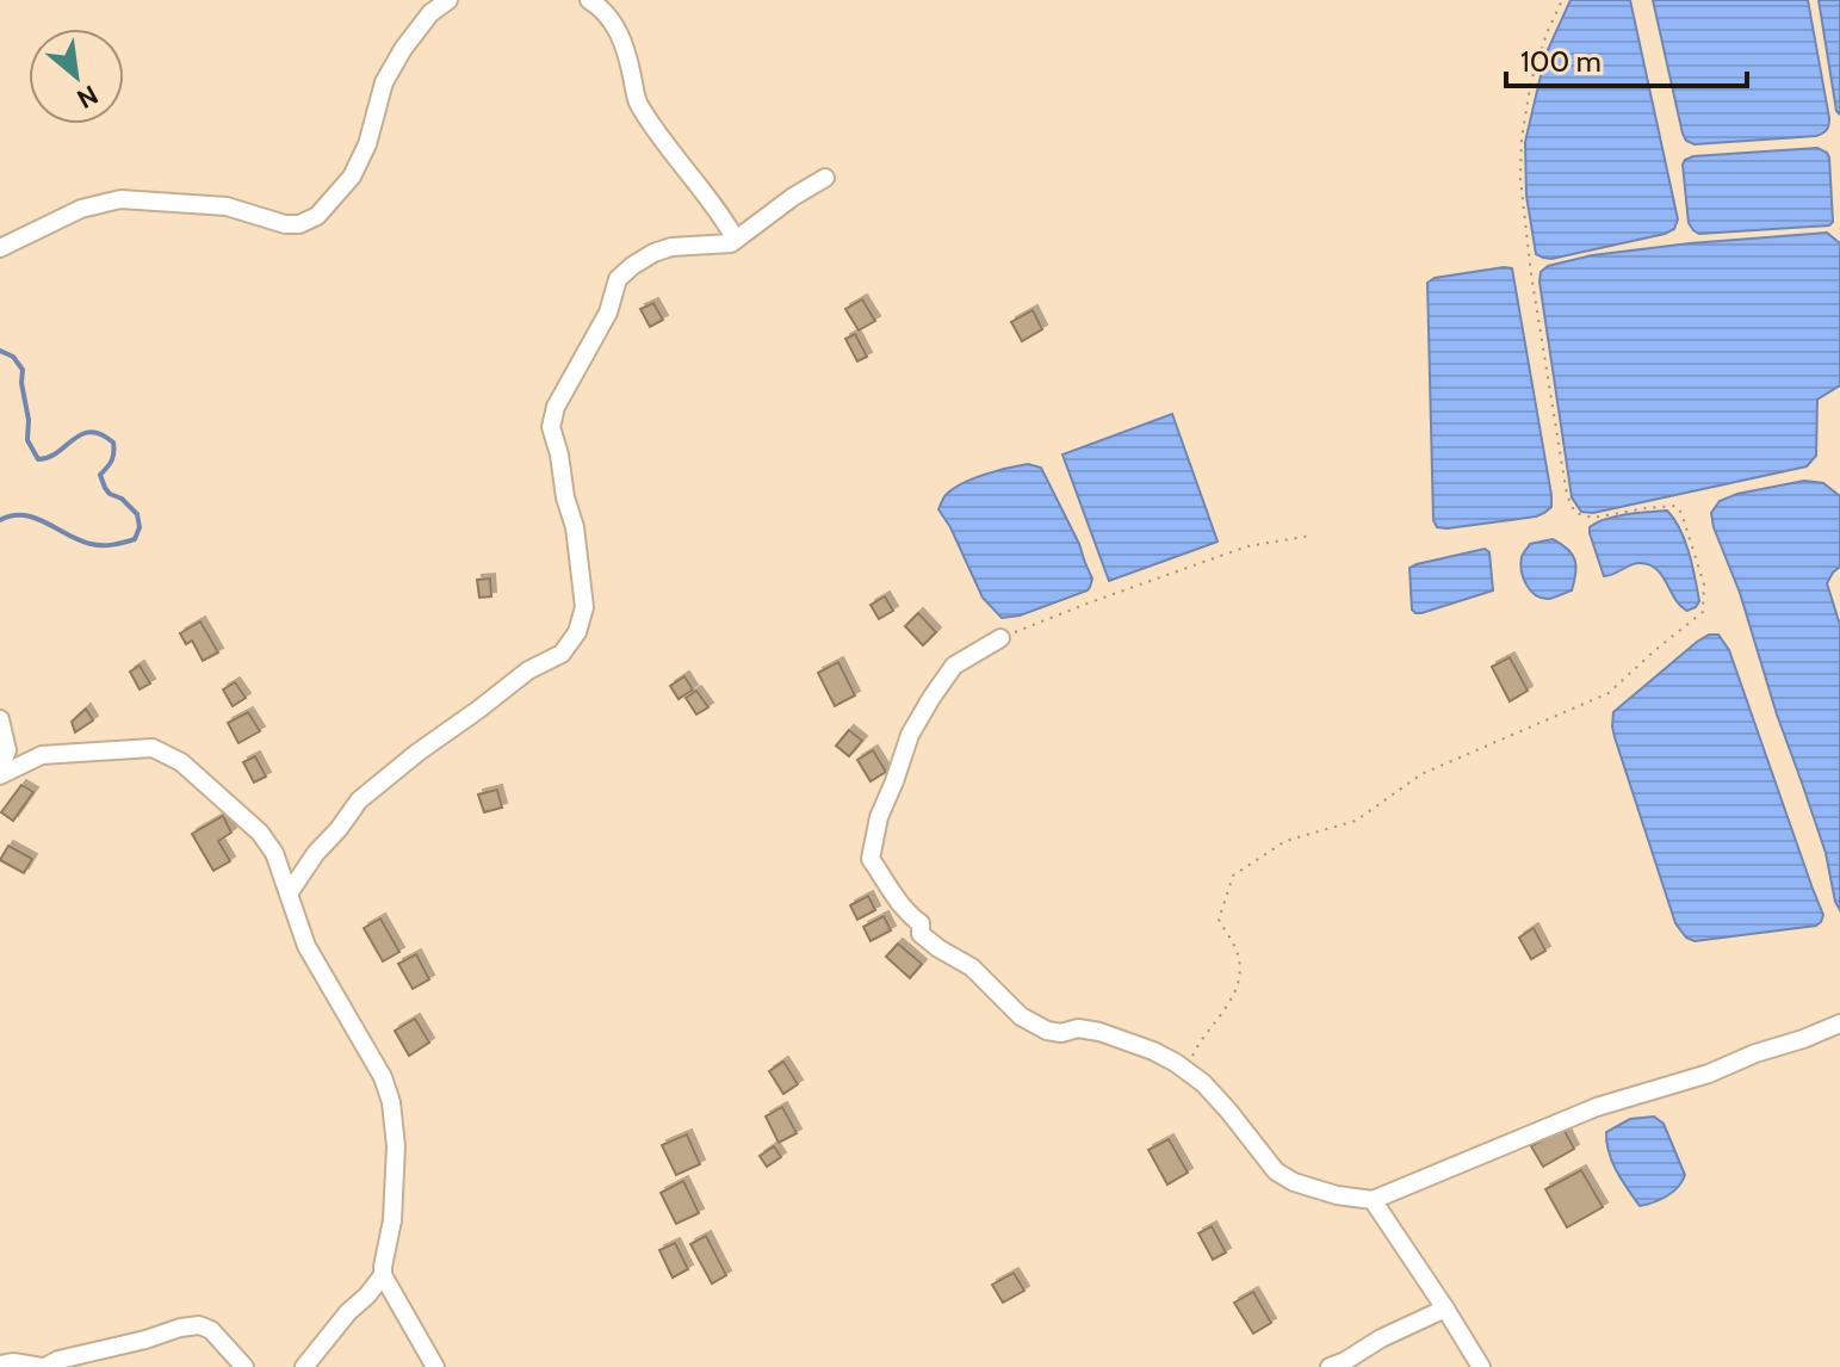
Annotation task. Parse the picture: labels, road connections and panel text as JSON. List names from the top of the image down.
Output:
{
  "scale_bar": "100 m",
  "north": "bottom right"
}
